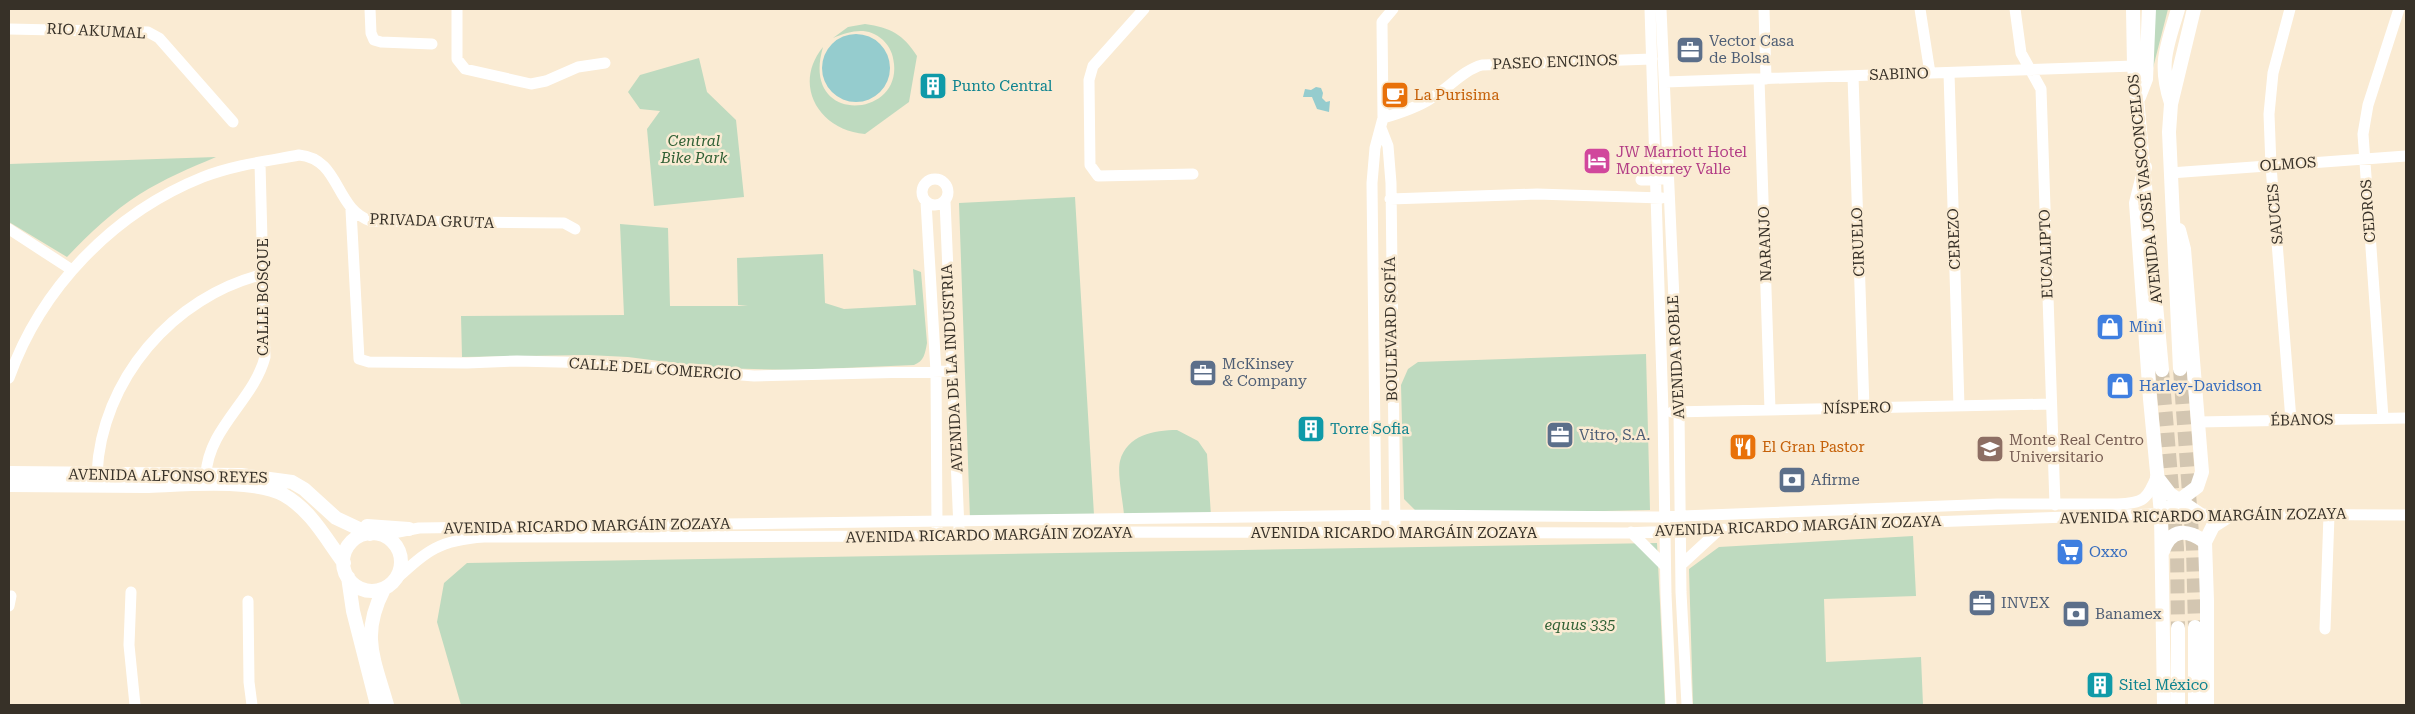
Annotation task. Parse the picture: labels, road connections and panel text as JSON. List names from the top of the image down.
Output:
{
  "streets": {
    "main road": ["AVENIDA JOSÉ VASCONCELOS", "AVENIDA ALFONSO REYES"],
    "street": [
      "RIO AKUMAL",
      "PASEO ENCINOS",
      "SABINO",
      "OLMOS",
      "CEDROS",
      "SAUCES",
      "PRIVADA GRUTA",
      "CEREZO",
      "CIRUELO",
      "NARANJO",
      "EUCALIPTO",
      "CALLE BOSQUE",
      "BOULEVARD SOFÍA",
      "AVENIDA ROBLE",
      "AVENIDA DE LA INDUSTRIA",
      "CALLE DEL COMERCIO",
      "NÍSPERO",
      "ÉBANOS",
      "AVENIDA RICARDO MARGÁIN ZOZAYA"
    ]
  },
  "crossings": [
    ["PASEO ENCINOS", "BOULEVARD SOFÍA"],
    ["PASEO ENCINOS", "AVENIDA ROBLE"],
    ["SABINO", "AVENIDA JOSÉ VASCONCELOS"],
    ["SABINO", "CEREZO"],
    ["SABINO", "CIRUELO"],
    ["SABINO", "NARANJO"],
    ["SABINO", "EUCALIPTO"],
    ["SABINO", "AVENIDA ROBLE"],
    ["OLMOS", "AVENIDA JOSÉ VASCONCELOS"],
    ["OLMOS", "CEDROS"],
    ["OLMOS", "SAUCES"],
    ["CEDROS", "ÉBANOS"],
    ["SAUCES", "ÉBANOS"],
    ["PRIVADA GRUTA", "CALLE BOSQUE"],
    ["PRIVADA GRUTA", "CALLE DEL COMERCIO"],
    ["CEREZO", "NÍSPERO"],
    ["CIRUELO", "NÍSPERO"],
    ["NARANJO", "NÍSPERO"],
    ["EUCALIPTO", "NÍSPERO"],
    ["EUCALIPTO", "AVENIDA RICARDO MARGÁIN ZOZAYA"],
    ["CALLE BOSQUE", "AVENIDA ALFONSO REYES"],
    ["BOULEVARD SOFÍA", "AVENIDA RICARDO MARGÁIN ZOZAYA"],
    ["AVENIDA ROBLE", "NÍSPERO"],
    ["AVENIDA ROBLE", "AVENIDA RICARDO MARGÁIN ZOZAYA"],
    ["AVENIDA DE LA INDUSTRIA", "CALLE DEL COMERCIO"],
    ["AVENIDA DE LA INDUSTRIA", "AVENIDA RICARDO MARGÁIN ZOZAYA"],
    ["AVENIDA ALFONSO REYES", "AVENIDA RICARDO MARGÁIN ZOZAYA"]
  ],
  "parks": ["Central Bike Park", "equus 335"],
  "places": {
    "office": [
      "Vector Casa de Bolsa",
      "McKinsey & Company",
      "Vitro, S.A.",
      "INVEX"
    ],
    "building": ["Punto Central", "Torre Sofia", "Sitel México"],
    "cafe": ["La Purisima"],
    "hotel": ["JW Marriott Hotel Monterrey Valle"],
    "shop": ["Mini", "Harley-Davidson"],
    "restaurant": ["El Gran Pastor"],
    "school or university": ["Monte Real Centro Universitario"],
    "bank": ["Afirme", "Banamex"],
    "supermarket": ["Oxxo"]
  }
}
